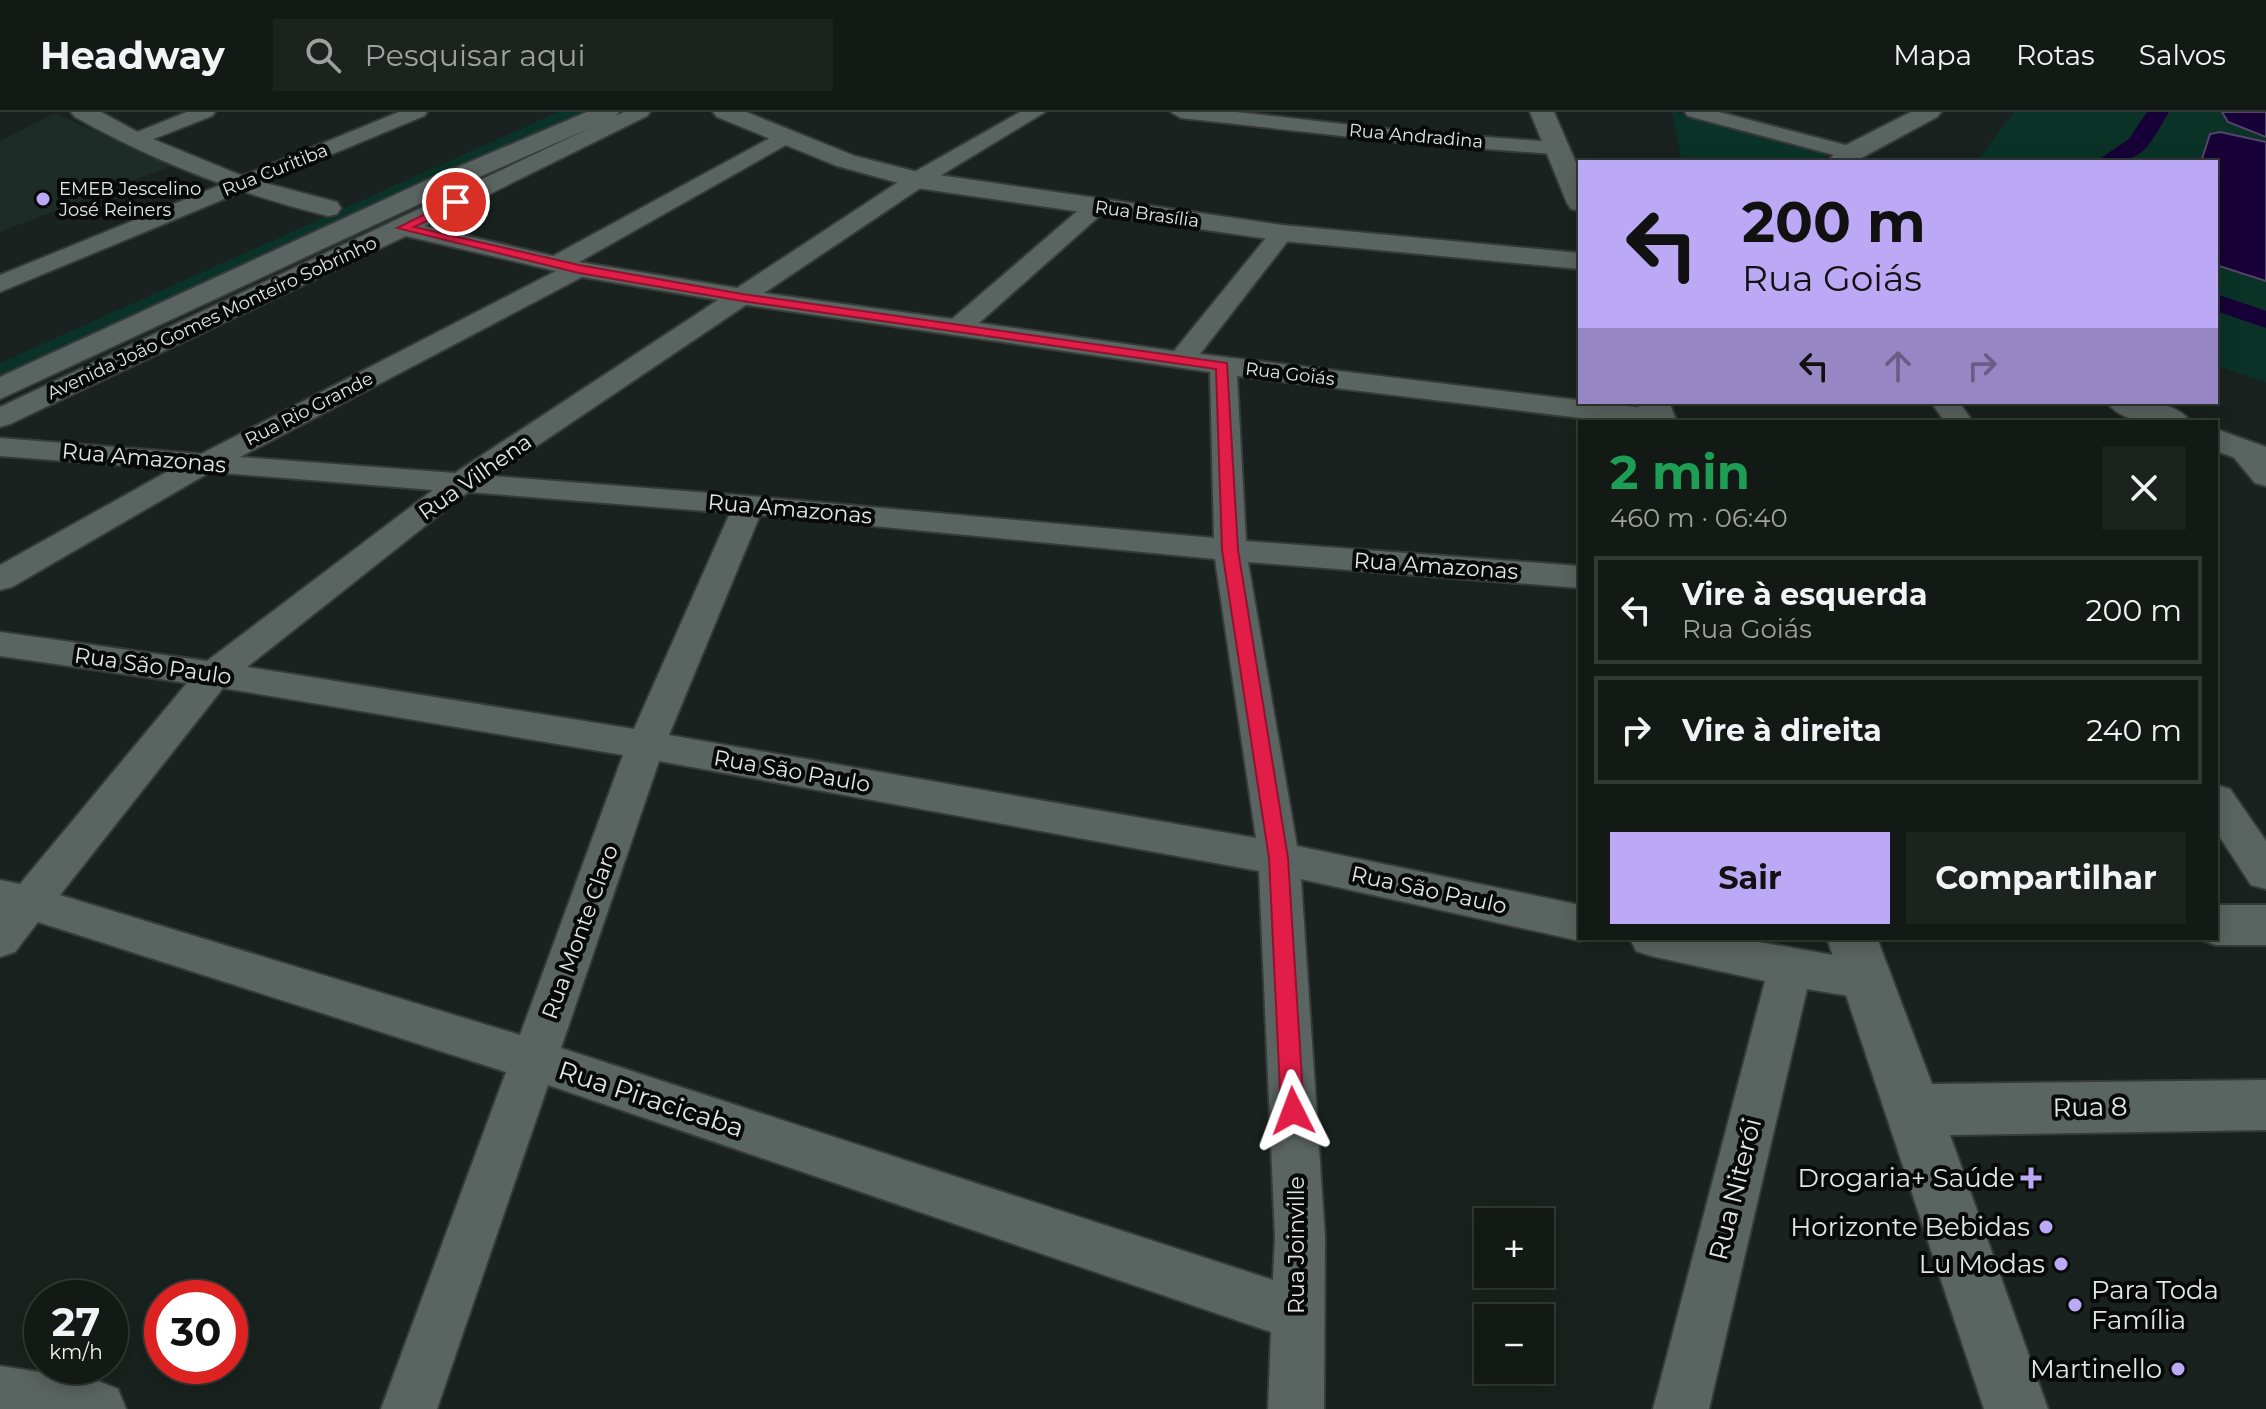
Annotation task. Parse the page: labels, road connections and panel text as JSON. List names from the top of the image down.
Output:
{
  "streets": {
    "street": [
      "Rua Andradina",
      "Rua Curitiba",
      "Rua Brasília",
      "Avenida João Gomes Monteiro Sobrinho",
      "Rua Goiás",
      "Rua Rio Grande",
      "Rua Amazonas",
      "Rua Vilhena",
      "Rua São Paulo",
      "Rua Monte Claro",
      "Rua Piracicaba",
      "Rua 8",
      "Rua Niterói",
      "Rua Joinville"
    ]
  },
  "crossings": [
    ["Rua Brasília", "Rua Rio Grande"],
    ["Rua Brasília", "Rua Vilhena"],
    ["Avenida João Gomes Monteiro Sobrinho", "Rua Goiás"],
    ["Rua Goiás", "Rua Rio Grande"],
    ["Rua Goiás", "Rua Vilhena"],
    ["Rua Goiás", "Rua Joinville"],
    ["Rua Rio Grande", "Rua Amazonas"],
    ["Rua Amazonas", "Rua Vilhena"],
    ["Rua Amazonas", "Rua Monte Claro"],
    ["Rua Amazonas", "Rua Joinville"],
    ["Rua Vilhena", "Rua São Paulo"],
    ["Rua Vilhena", "Rua Piracicaba"],
    ["Rua São Paulo", "Rua Monte Claro"],
    ["Rua São Paulo", "Rua Joinville"],
    ["Rua Monte Claro", "Rua Piracicaba"],
    ["Rua Piracicaba", "Rua Joinville"]
  ],
  "places": {
    "other": [
      "EMEB Jescelino José Reiners",
      "Horizonte Bebidas",
      "Lu Modas",
      "Para Toda Família",
      "Martinello"
    ],
    "health": ["Drogaria+ Saúde"]
  },
  "page": {
    "header": "Headway",
    "search": "Pesquisar aqui",
    "nav": ["Mapa", "Rotas", "Salvos"],
    "turn": ["200 m", "Rua Goiás"],
    "heading": ["2 min", "460 m · 06:40"],
    "list": [
      {
        "name": "Vire à esquerda",
        "note": "Rua Goiás",
        "value": "200 m"
      },
      {
        "name": "Vire à direita",
        "value": "240 m"
      }
    ],
    "buttons": ["Sair", "Compartilhar"],
    "map_buttons": ["+", "−"],
    "speed": "27 km/h",
    "limit": "30"
  }
}
